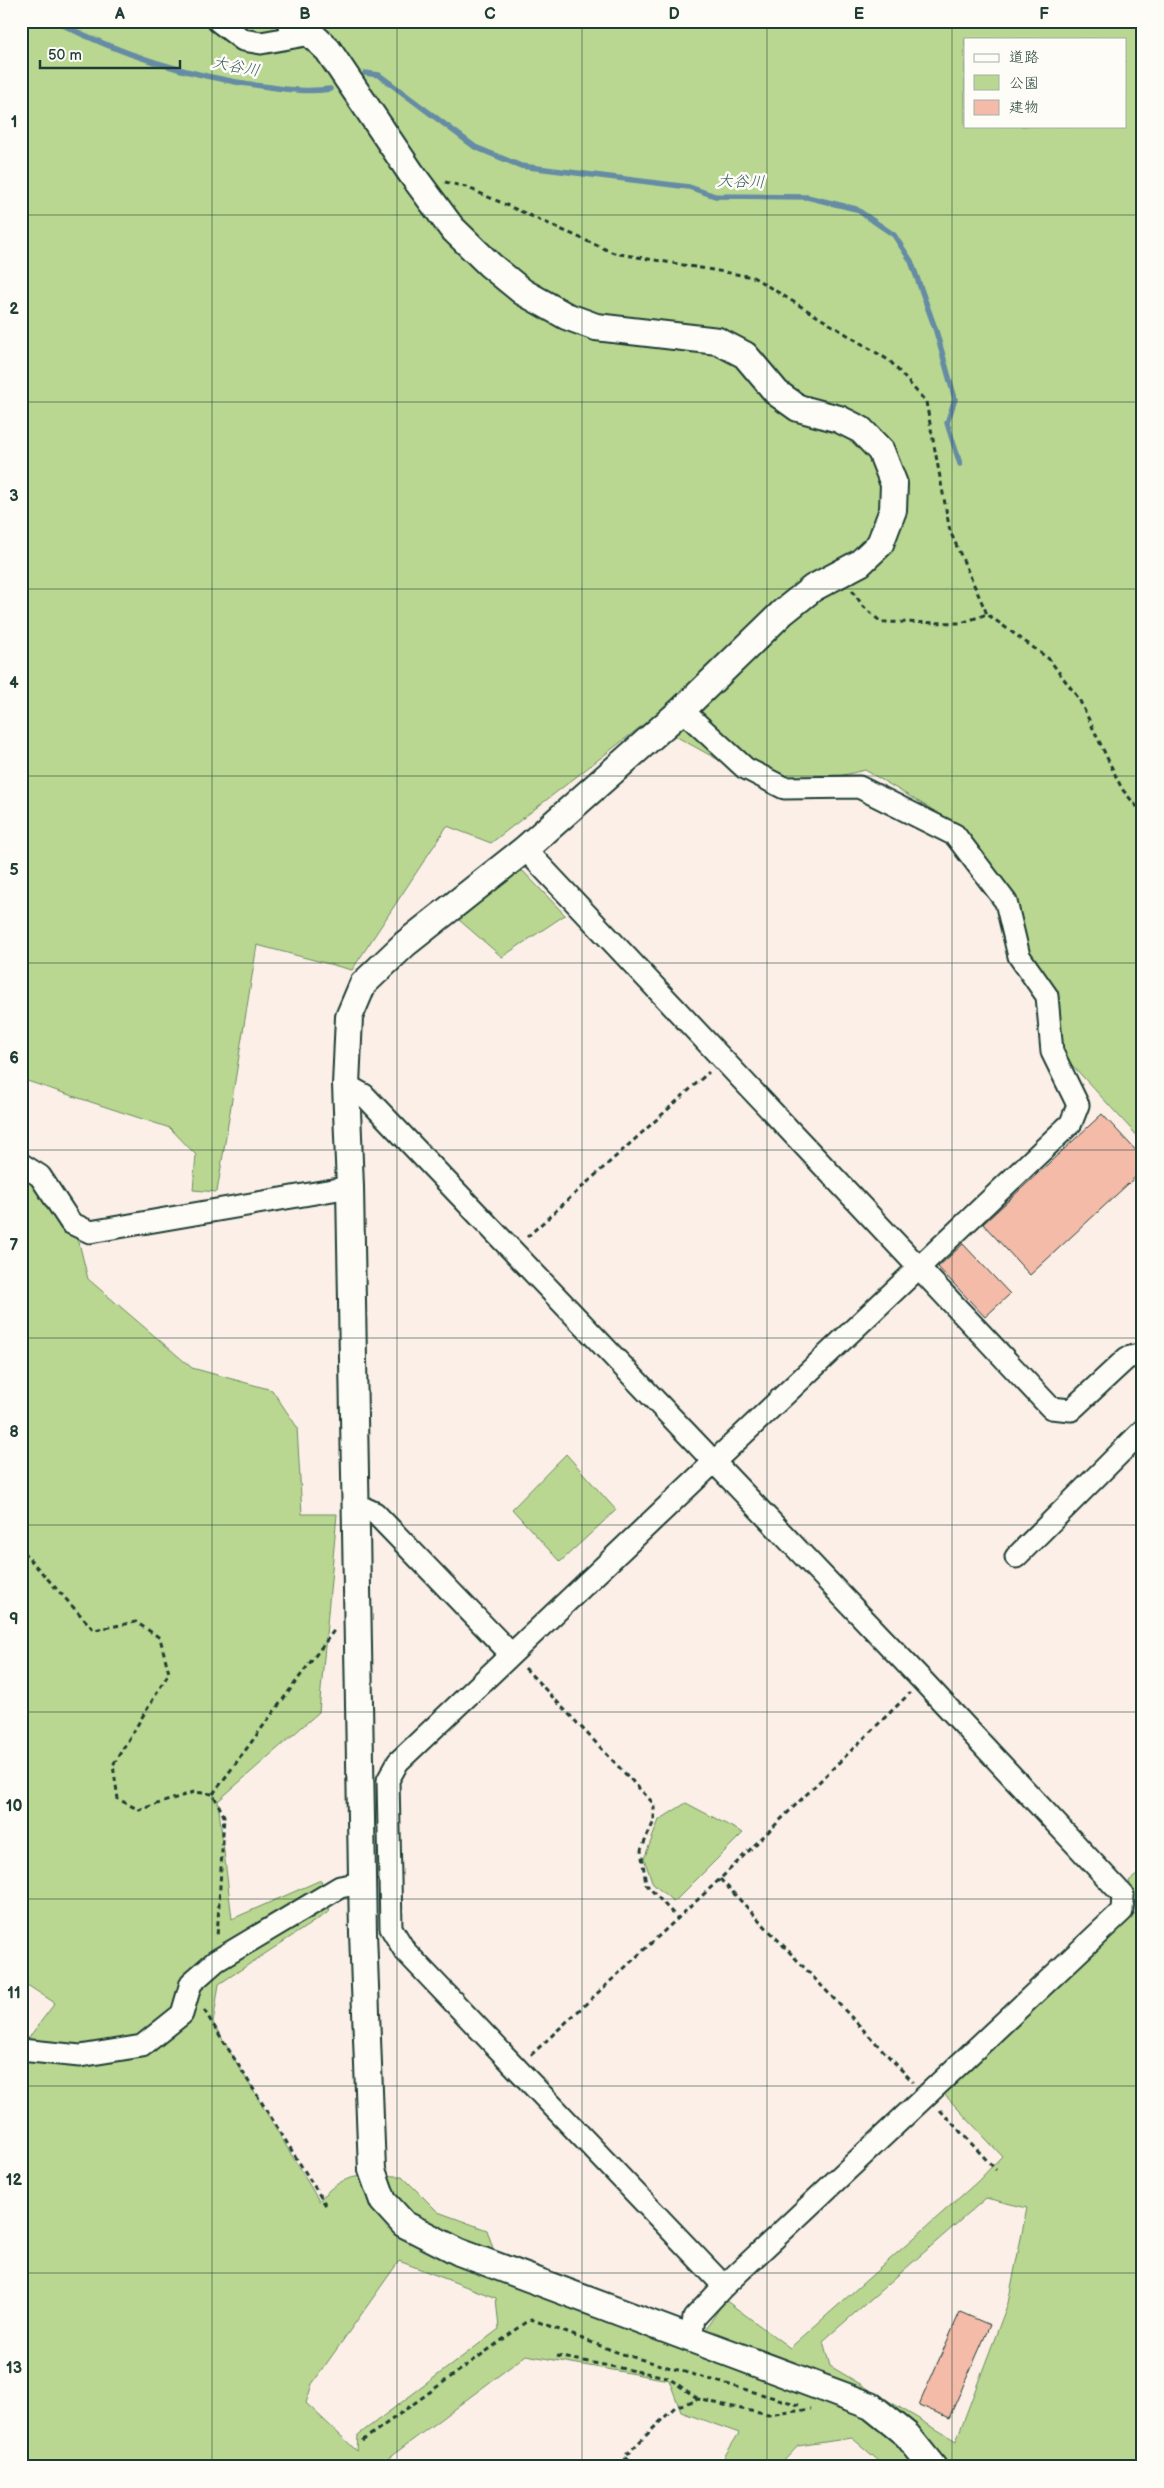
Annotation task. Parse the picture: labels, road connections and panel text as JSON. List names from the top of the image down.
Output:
{
  "water": ["大谷川"],
  "legend": ["道路", "公園", "建物"],
  "scale_bar": "50 m",
  "grid": {
    "columns": [
      "A",
      "B",
      "C",
      "D",
      "E",
      "F"
    ],
    "rows": [
      "1",
      "2",
      "3",
      "4",
      "5",
      "6",
      "7",
      "8",
      "9",
      "10",
      "11",
      "12",
      "13"
    ]
  }
}
